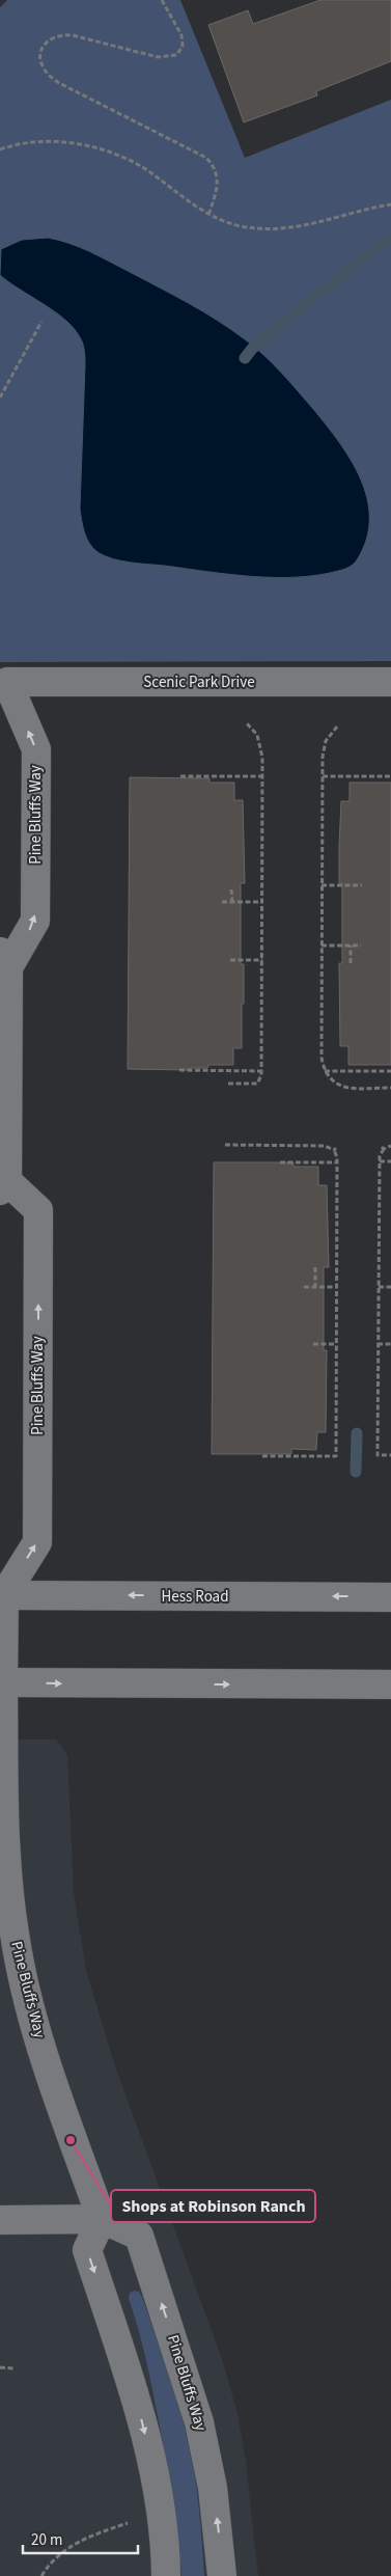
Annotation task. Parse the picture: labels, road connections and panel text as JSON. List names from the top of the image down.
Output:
{
  "streets": {
    "street": ["Scenic Park Drive", "Pine Bluffs Way", "Hess Road"]
  },
  "crossings": [
    ["Scenic Park Drive", "Pine Bluffs Way"],
    ["Pine Bluffs Way", "Hess Road"]
  ],
  "places": ["Shops at Robinson Ranch"],
  "scale_bar": "20 m"
}
